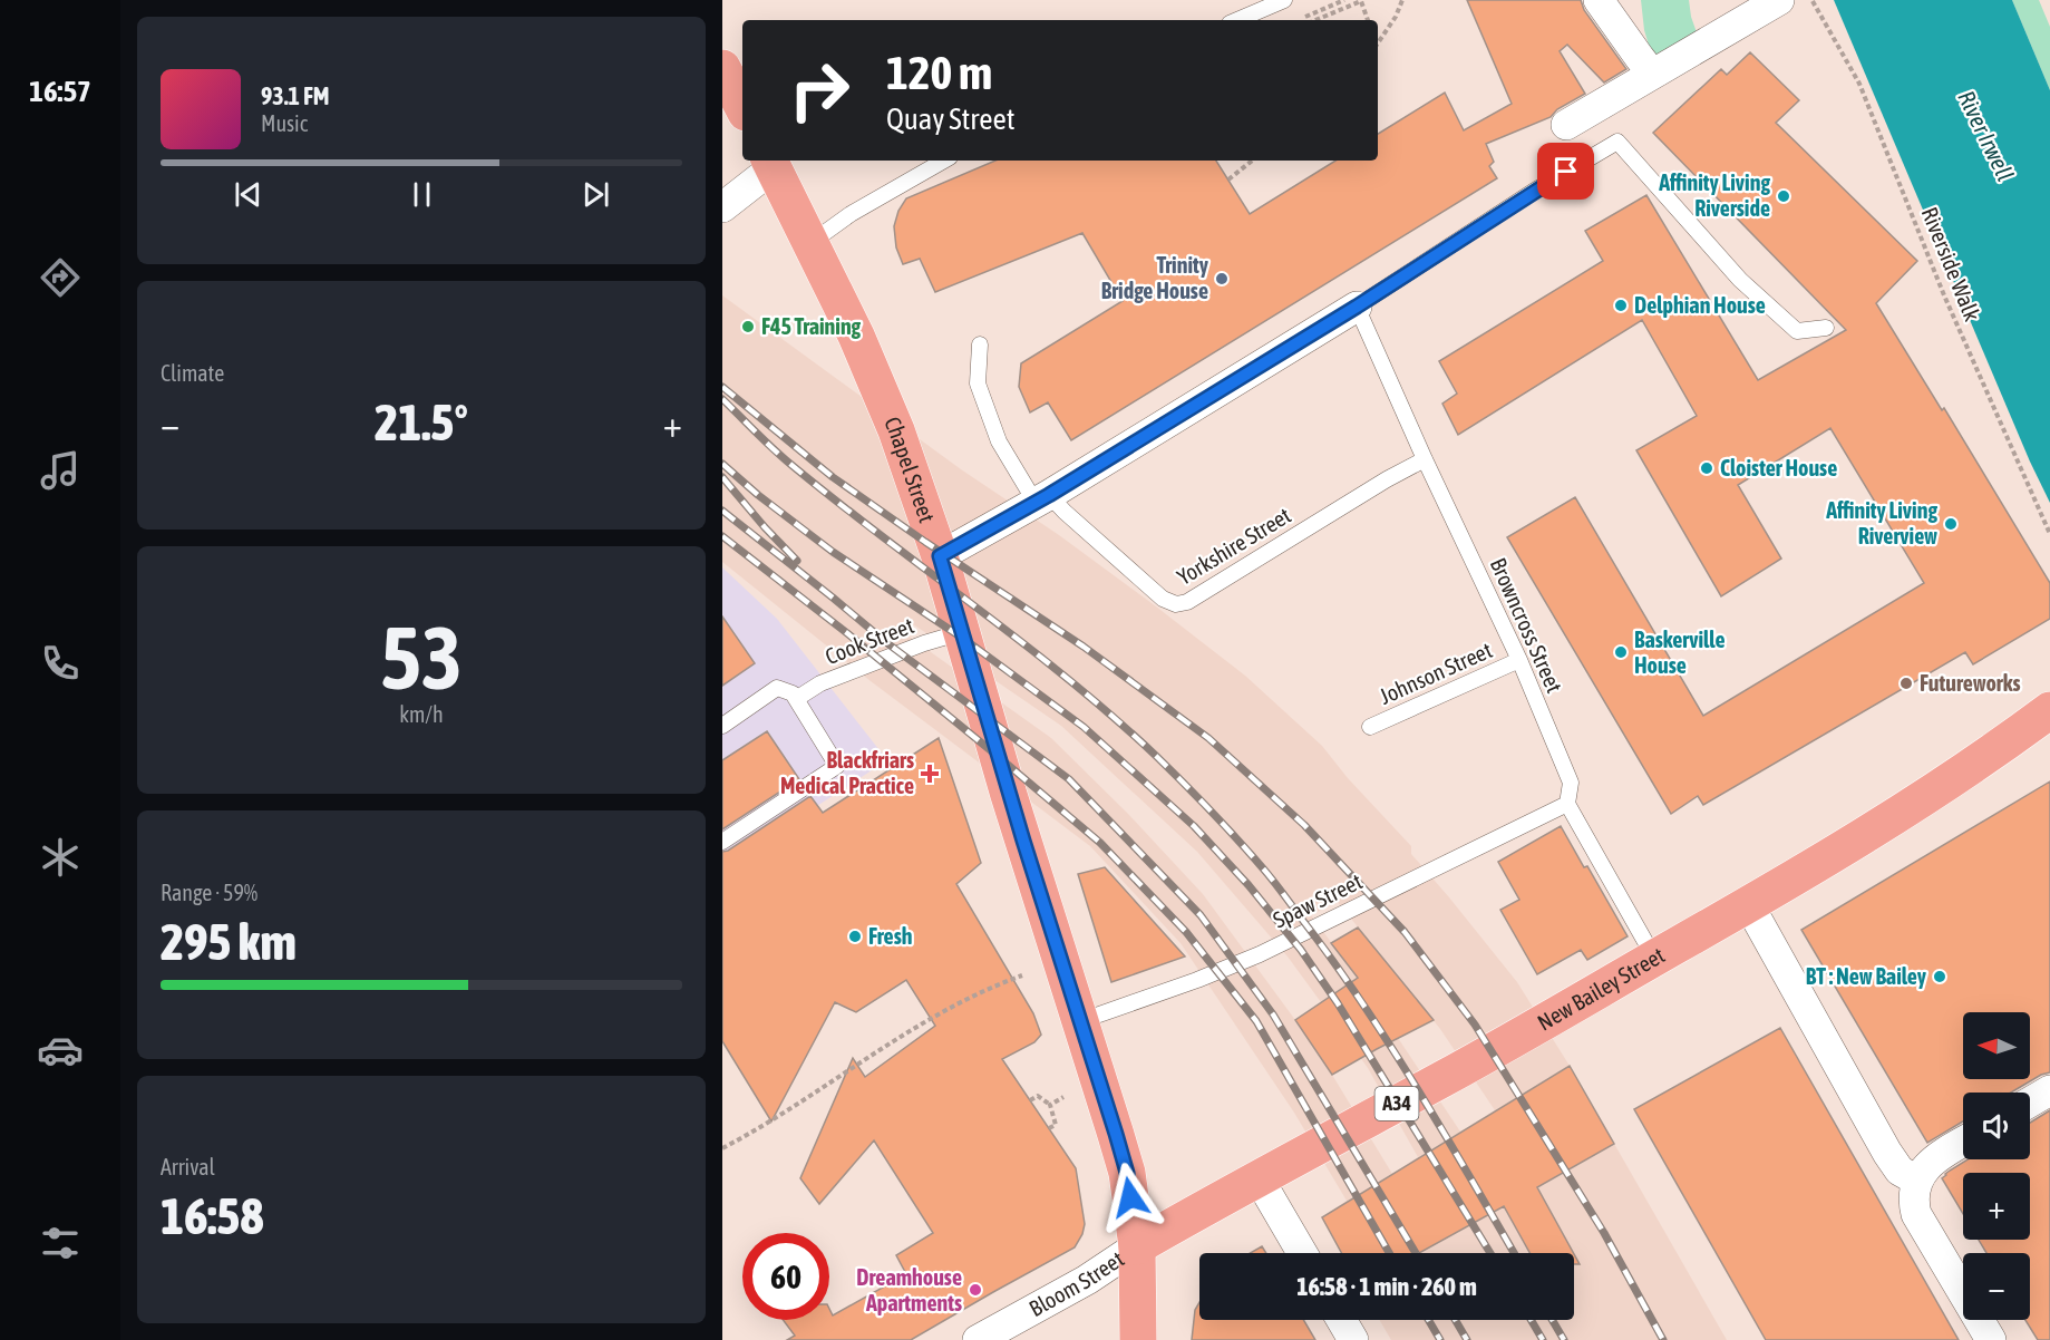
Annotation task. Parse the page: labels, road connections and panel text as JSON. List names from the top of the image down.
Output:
{
  "streets": {
    "main road": ["Chapel Street", "New Bailey Street", "A34"],
    "street": ["Bloom Street"],
    "lane": [
      "Yorkshire Street",
      "Browncross Street",
      "Cook Street",
      "Johnson Street",
      "Spaw Street"
    ],
    "path": ["Riverside Walk"]
  },
  "crossings": [
    ["Chapel Street", "Cook Street"],
    ["Chapel Street", "Spaw Street"],
    ["Chapel Street", "New Bailey Street"],
    ["Chapel Street", "Bloom Street"],
    ["Yorkshire Street", "Browncross Street"],
    ["Browncross Street", "Johnson Street"],
    ["Browncross Street", "Spaw Street"],
    ["Browncross Street", "New Bailey Street"],
    ["New Bailey Street", "Bloom Street"]
  ],
  "water": ["River Irwell"],
  "places": {
    "other": [
      "Affinity Living Riverside",
      "Trinity Bridge House",
      "Delphian House",
      "F45 Training",
      "Cloister House",
      "Affinity Living Riverview",
      "Baskerville House",
      "Futureworks",
      "Fresh",
      "BT : New Bailey",
      "Dreamhouse Apartments"
    ],
    "health": ["Blackfriars Medical Practice"]
  },
  "north": "left",
  "page": {
    "tabs": "16:57",
    "turn": ["120 m", "Quay Street"],
    "song": ["93.1 FM", "Music"],
    "tile": [
      "Climate",
      ["53", "km/h"],
      ["Range · 59%", "295 km"],
      ["Arrival", "16:58"]
    ],
    "heat": ["−", "21.5°", "+"],
    "map_buttons": ["+", "−"],
    "limit": "60",
    "trip": "16:58 · 1 min · 260 m"
  }
}
